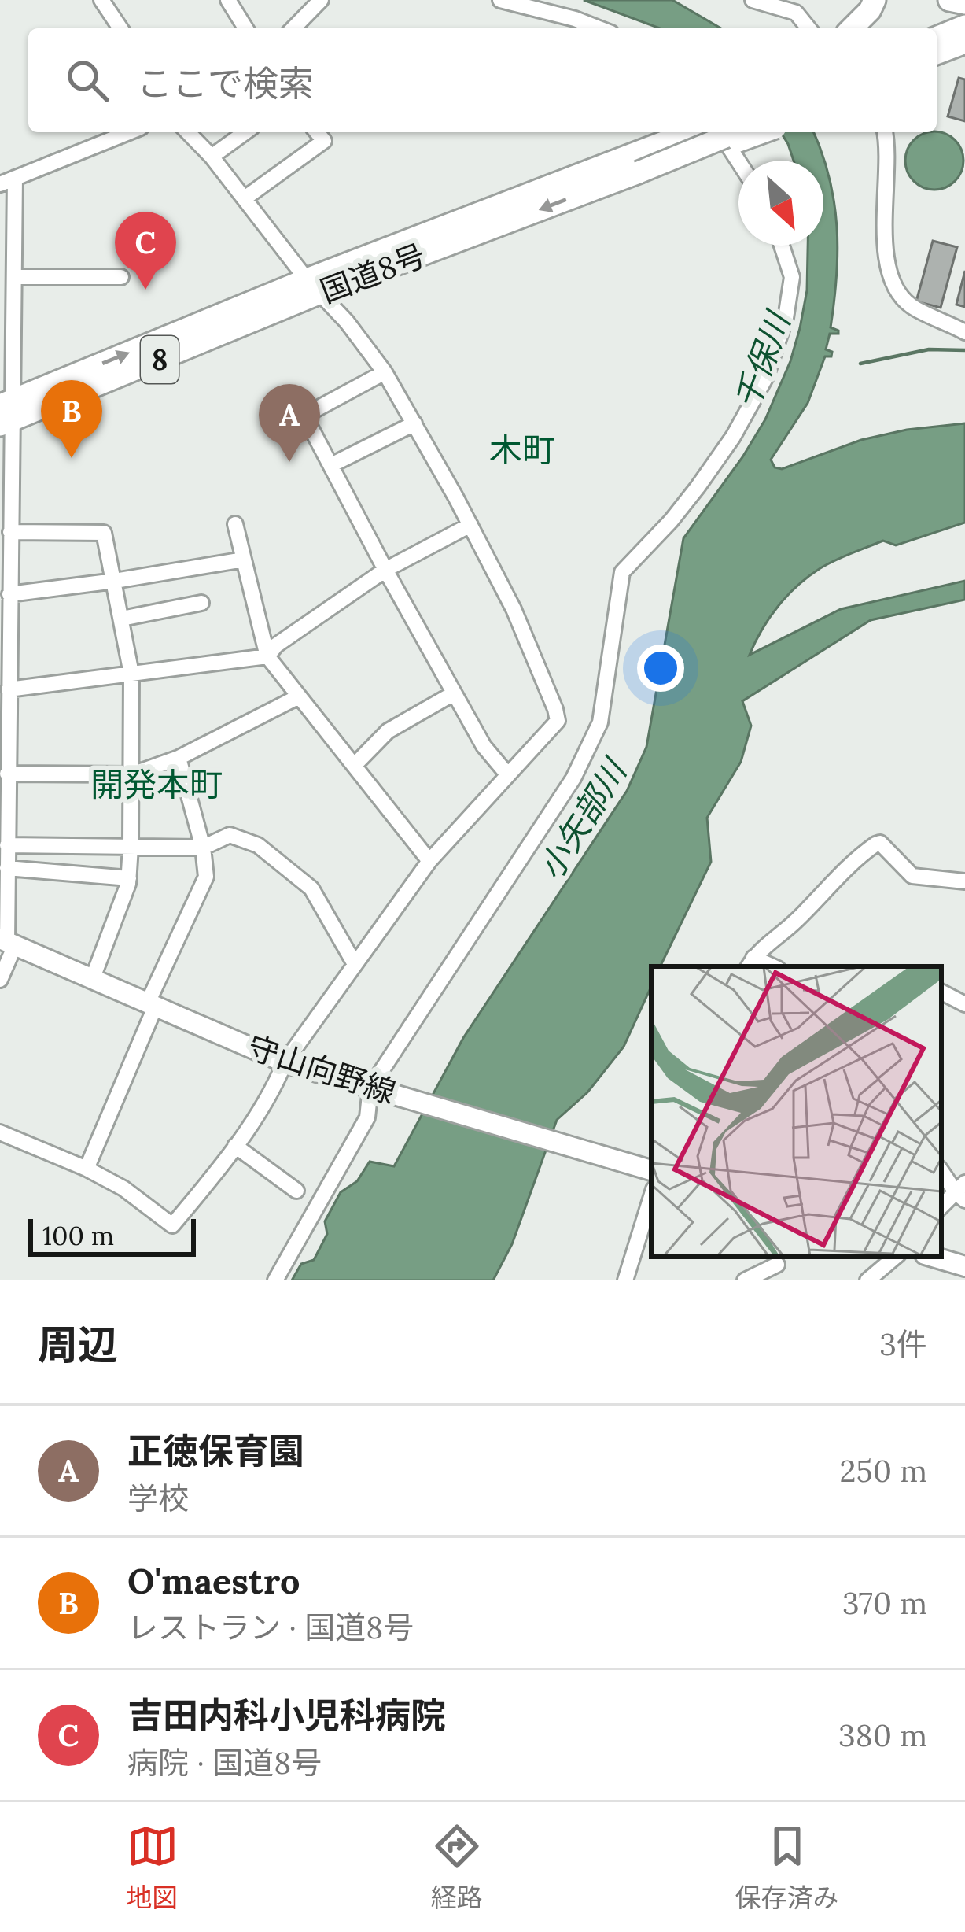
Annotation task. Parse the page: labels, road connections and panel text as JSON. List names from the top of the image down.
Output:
{
  "streets": {
    "highway": ["国道8号", "8"],
    "main road": ["守山向野線"]
  },
  "districts": ["木町", "開発本町"],
  "water": ["千保川", "小矢部川"],
  "scale_bar": "100 m",
  "north": "bottom right",
  "page": {
    "search": "ここで検索",
    "pins": ["C", "B", "A"],
    "scale": "100 m",
    "heading": ["周辺", "3件"],
    "list": [
      {
        "mark": "A",
        "name": "正徳保育園",
        "note": "学校",
        "value": "250 m"
      },
      {
        "mark": "B",
        "name": "O'maestro",
        "note": "レストラン · 国道8号",
        "value": "370 m"
      },
      {
        "mark": "C",
        "name": "吉田内科小児科病院",
        "note": "病院 · 国道8号",
        "value": "380 m"
      }
    ],
    "nav": ["地図", "経路", "保存済み"]
  }
}
